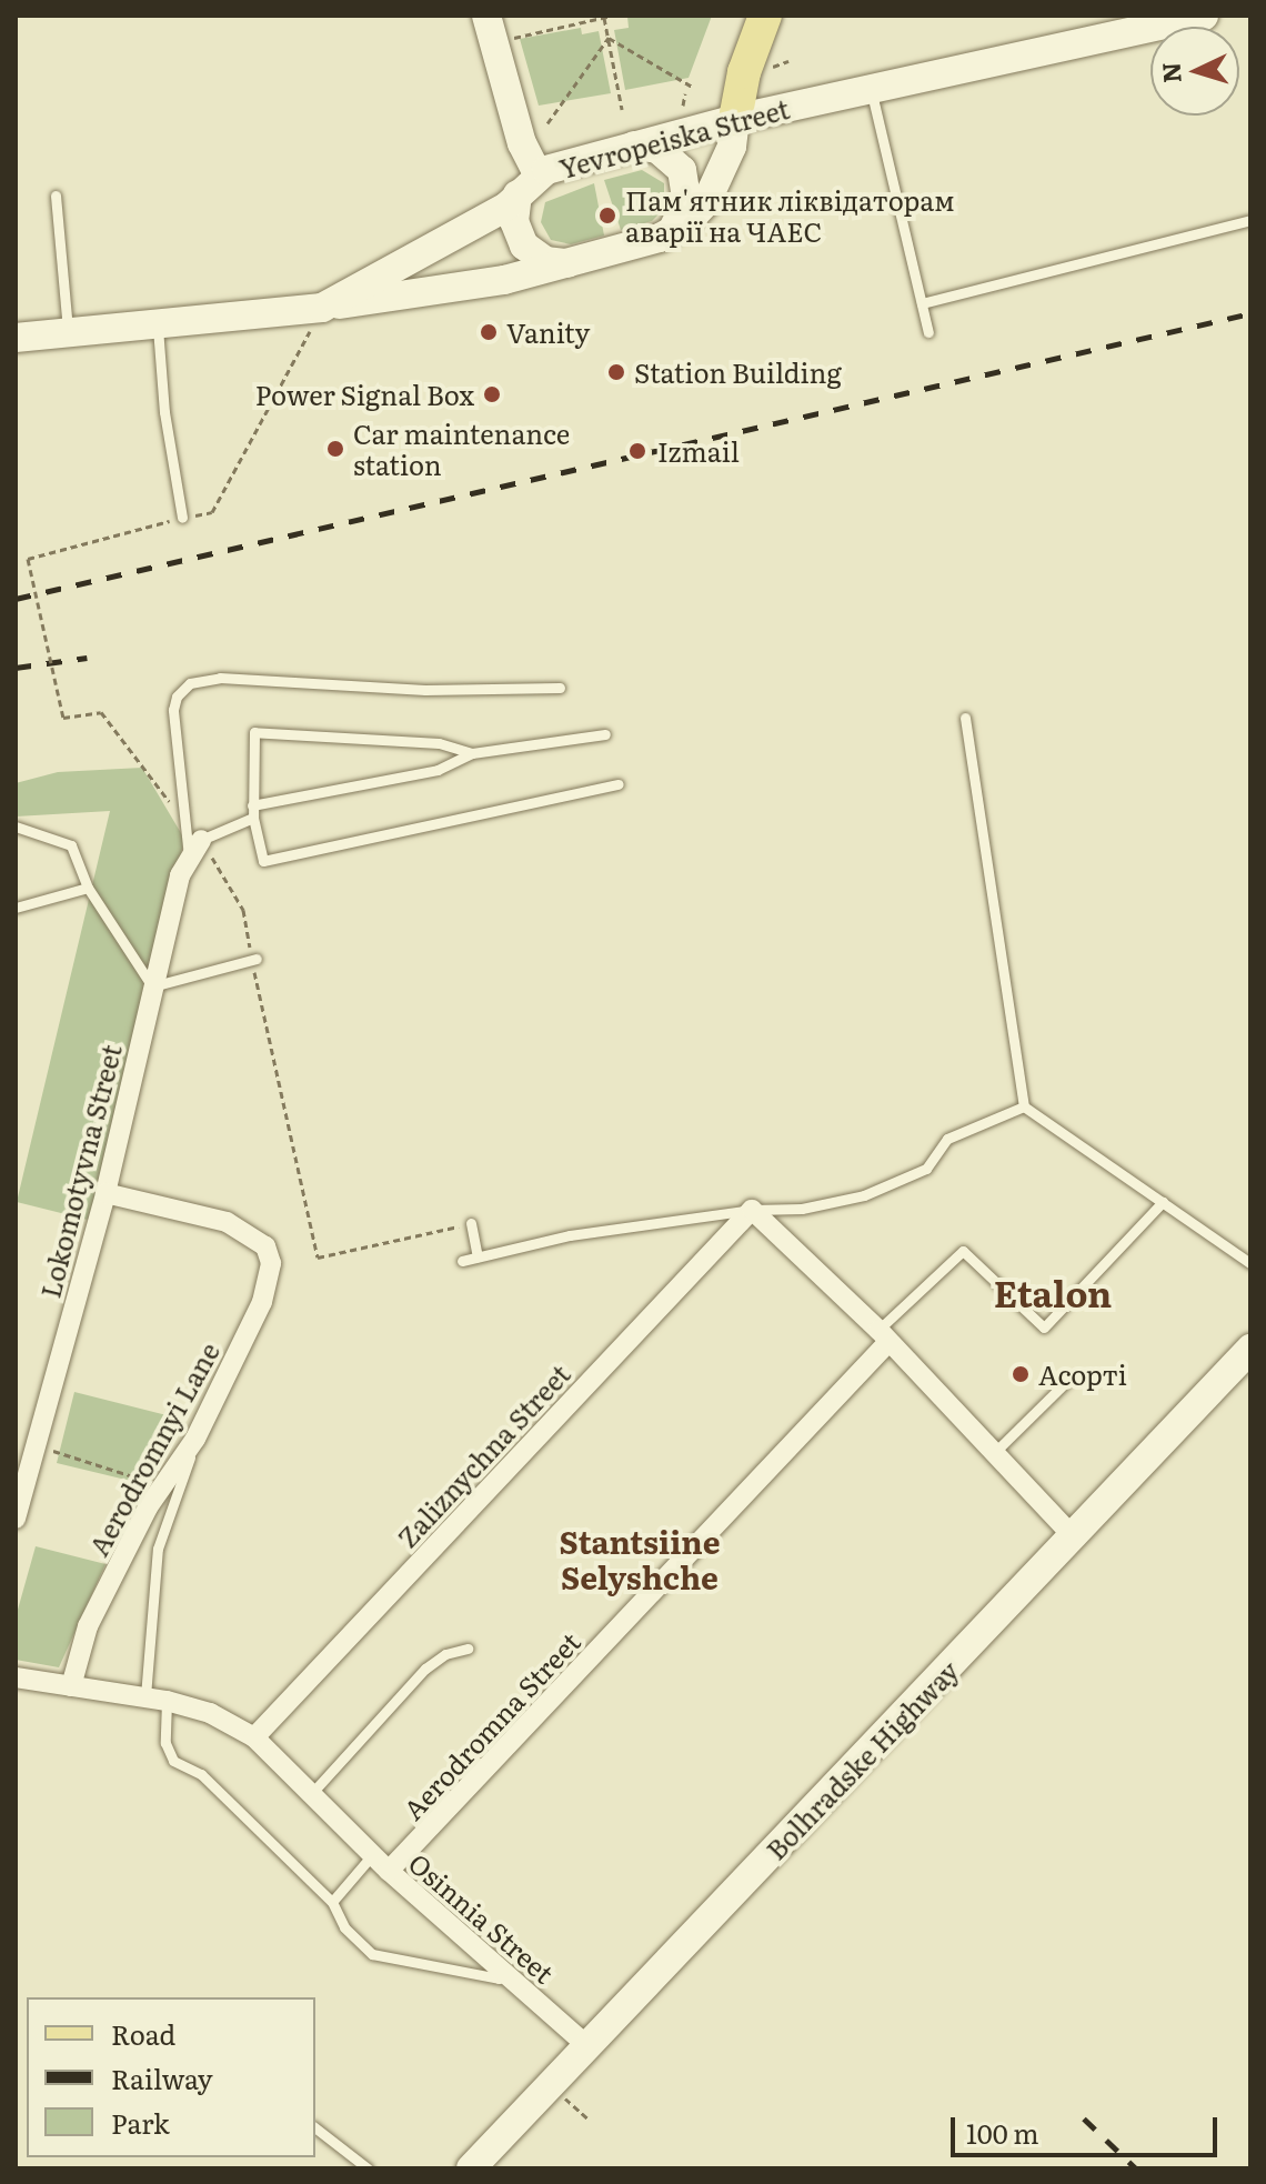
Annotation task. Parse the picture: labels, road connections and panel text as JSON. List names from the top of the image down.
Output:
{
  "streets": {
    "main road": ["Yevropeiska Street", "Bolhradske Highway"],
    "street": [
      "Lokomotyvna Street",
      "Aerodromnyi Lane",
      "Zaliznychna Street",
      "Aerodromna Street",
      "Osinnia Street"
    ]
  },
  "crossings": [
    ["Lokomotyvna Street", "Aerodromnyi Lane"],
    ["Aerodromnyi Lane", "Osinnia Street"],
    ["Zaliznychna Street", "Osinnia Street"],
    ["Aerodromna Street", "Osinnia Street"],
    ["Bolhradske Highway", "Osinnia Street"]
  ],
  "districts": ["Etalon", "Stantsiine Selyshche"],
  "places": [
    "Пам'ятник ліквідаторам аварії на ЧАЕС",
    "Vanity",
    "Station Building",
    "Power Signal Box",
    "Car maintenance station",
    "Izmail",
    "Асорті"
  ],
  "legend": ["Road", "Railway", "Park"],
  "scale_bar": "100 m",
  "north": "left"
}
